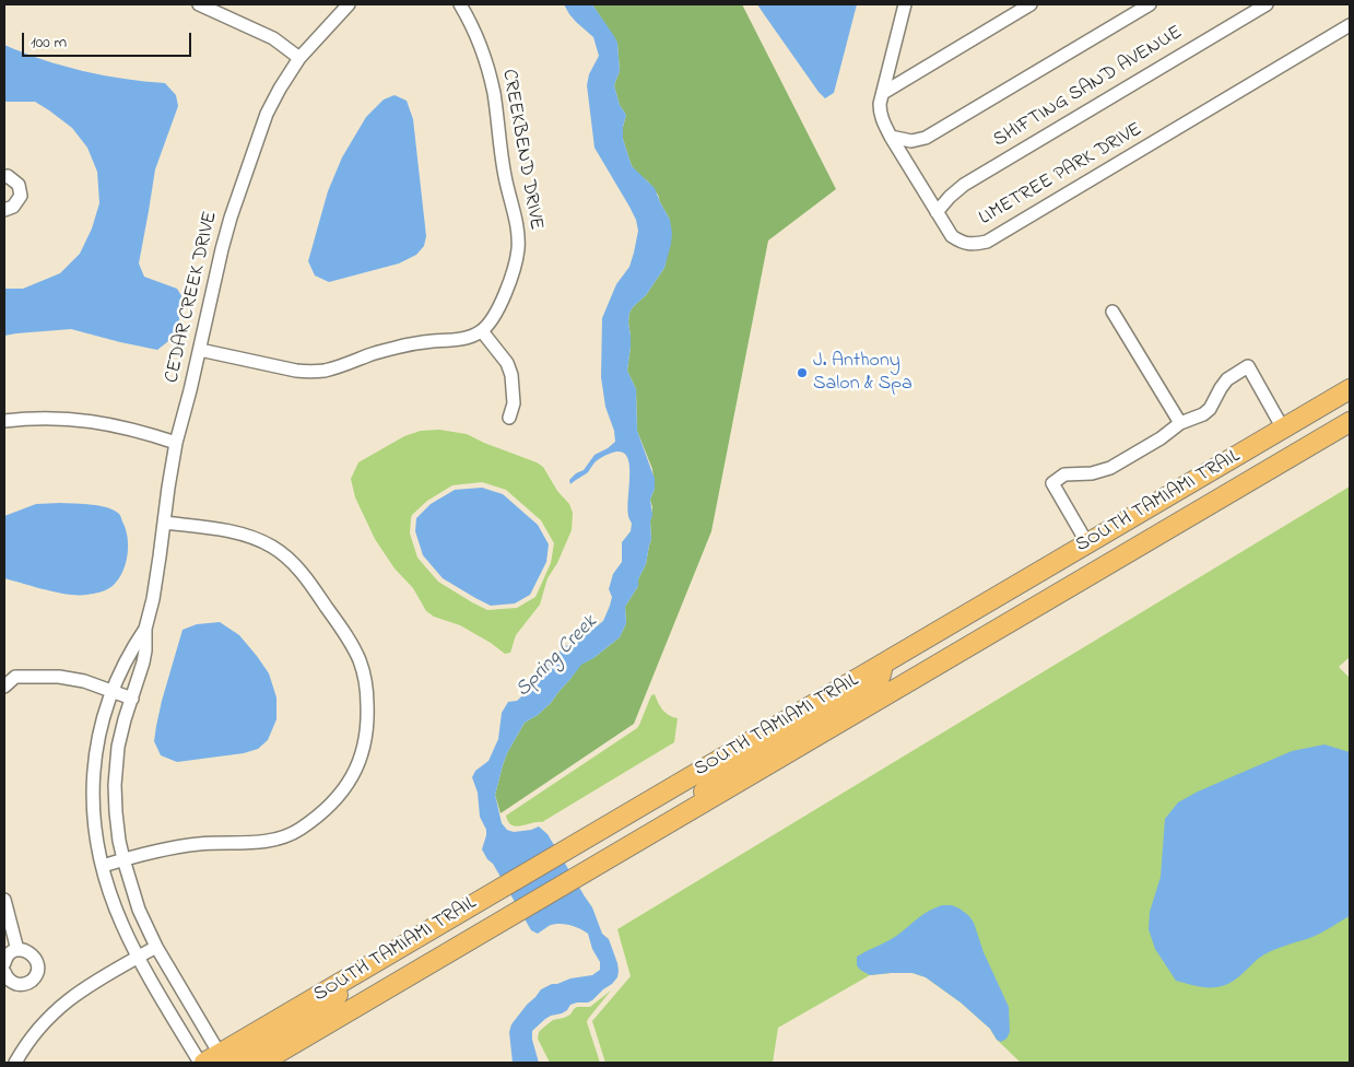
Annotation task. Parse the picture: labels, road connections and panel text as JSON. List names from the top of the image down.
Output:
{
  "streets": {
    "main road": ["SOUTH TAMIAMI TRAIL"],
    "street": [
      "SHIFTING SAND AVENUE",
      "CREEKBEND DRIVE",
      "LIMETREE PARK DRIVE",
      "CEDAR CREEK DRIVE"
    ]
  },
  "crossings": [
    ["SHIFTING SAND AVENUE", "LIMETREE PARK DRIVE"],
    ["CEDAR CREEK DRIVE", "SOUTH TAMIAMI TRAIL"]
  ],
  "water": ["Spring Creek"],
  "places": ["J. Anthony Salon & Spa"],
  "scale_bar": "100 m"
}
